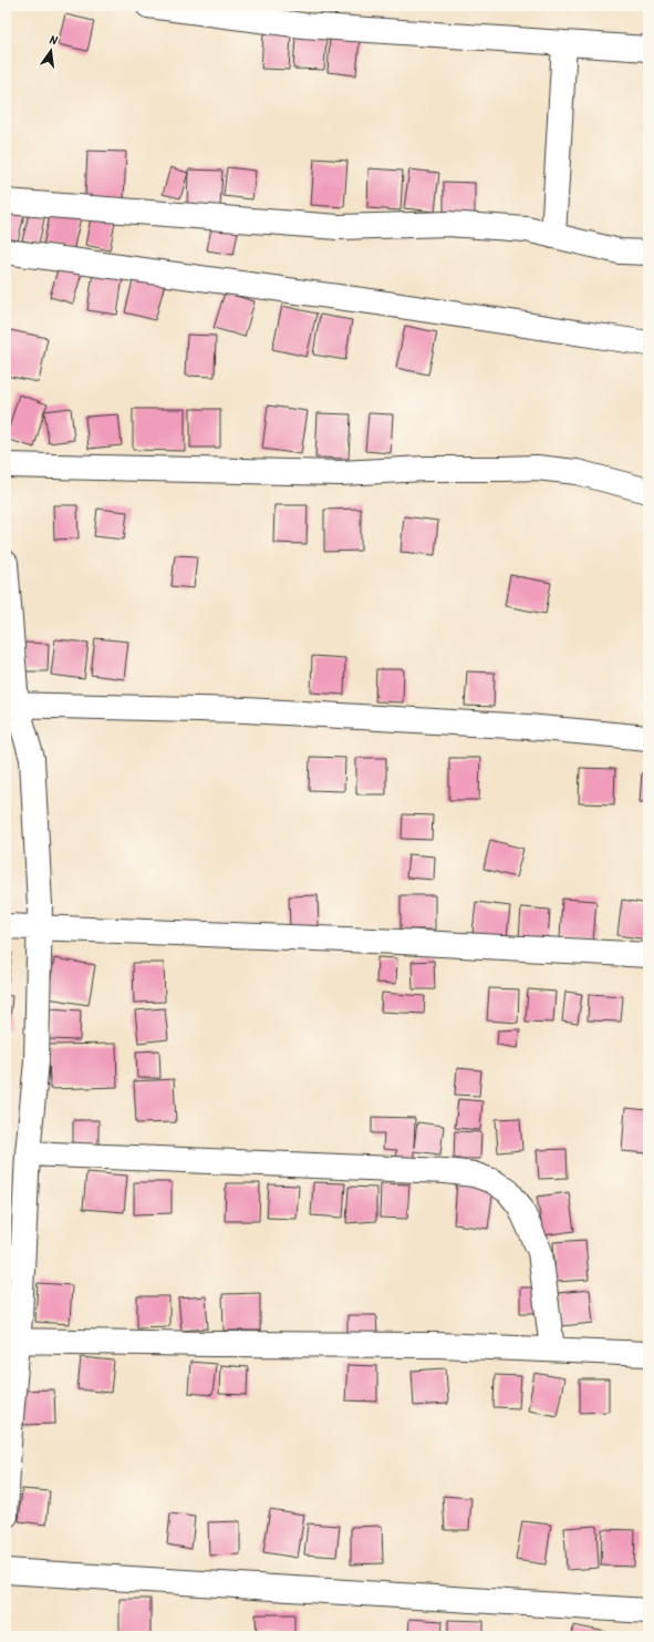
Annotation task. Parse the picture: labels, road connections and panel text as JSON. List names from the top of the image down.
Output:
{
  "north": "top"
}
